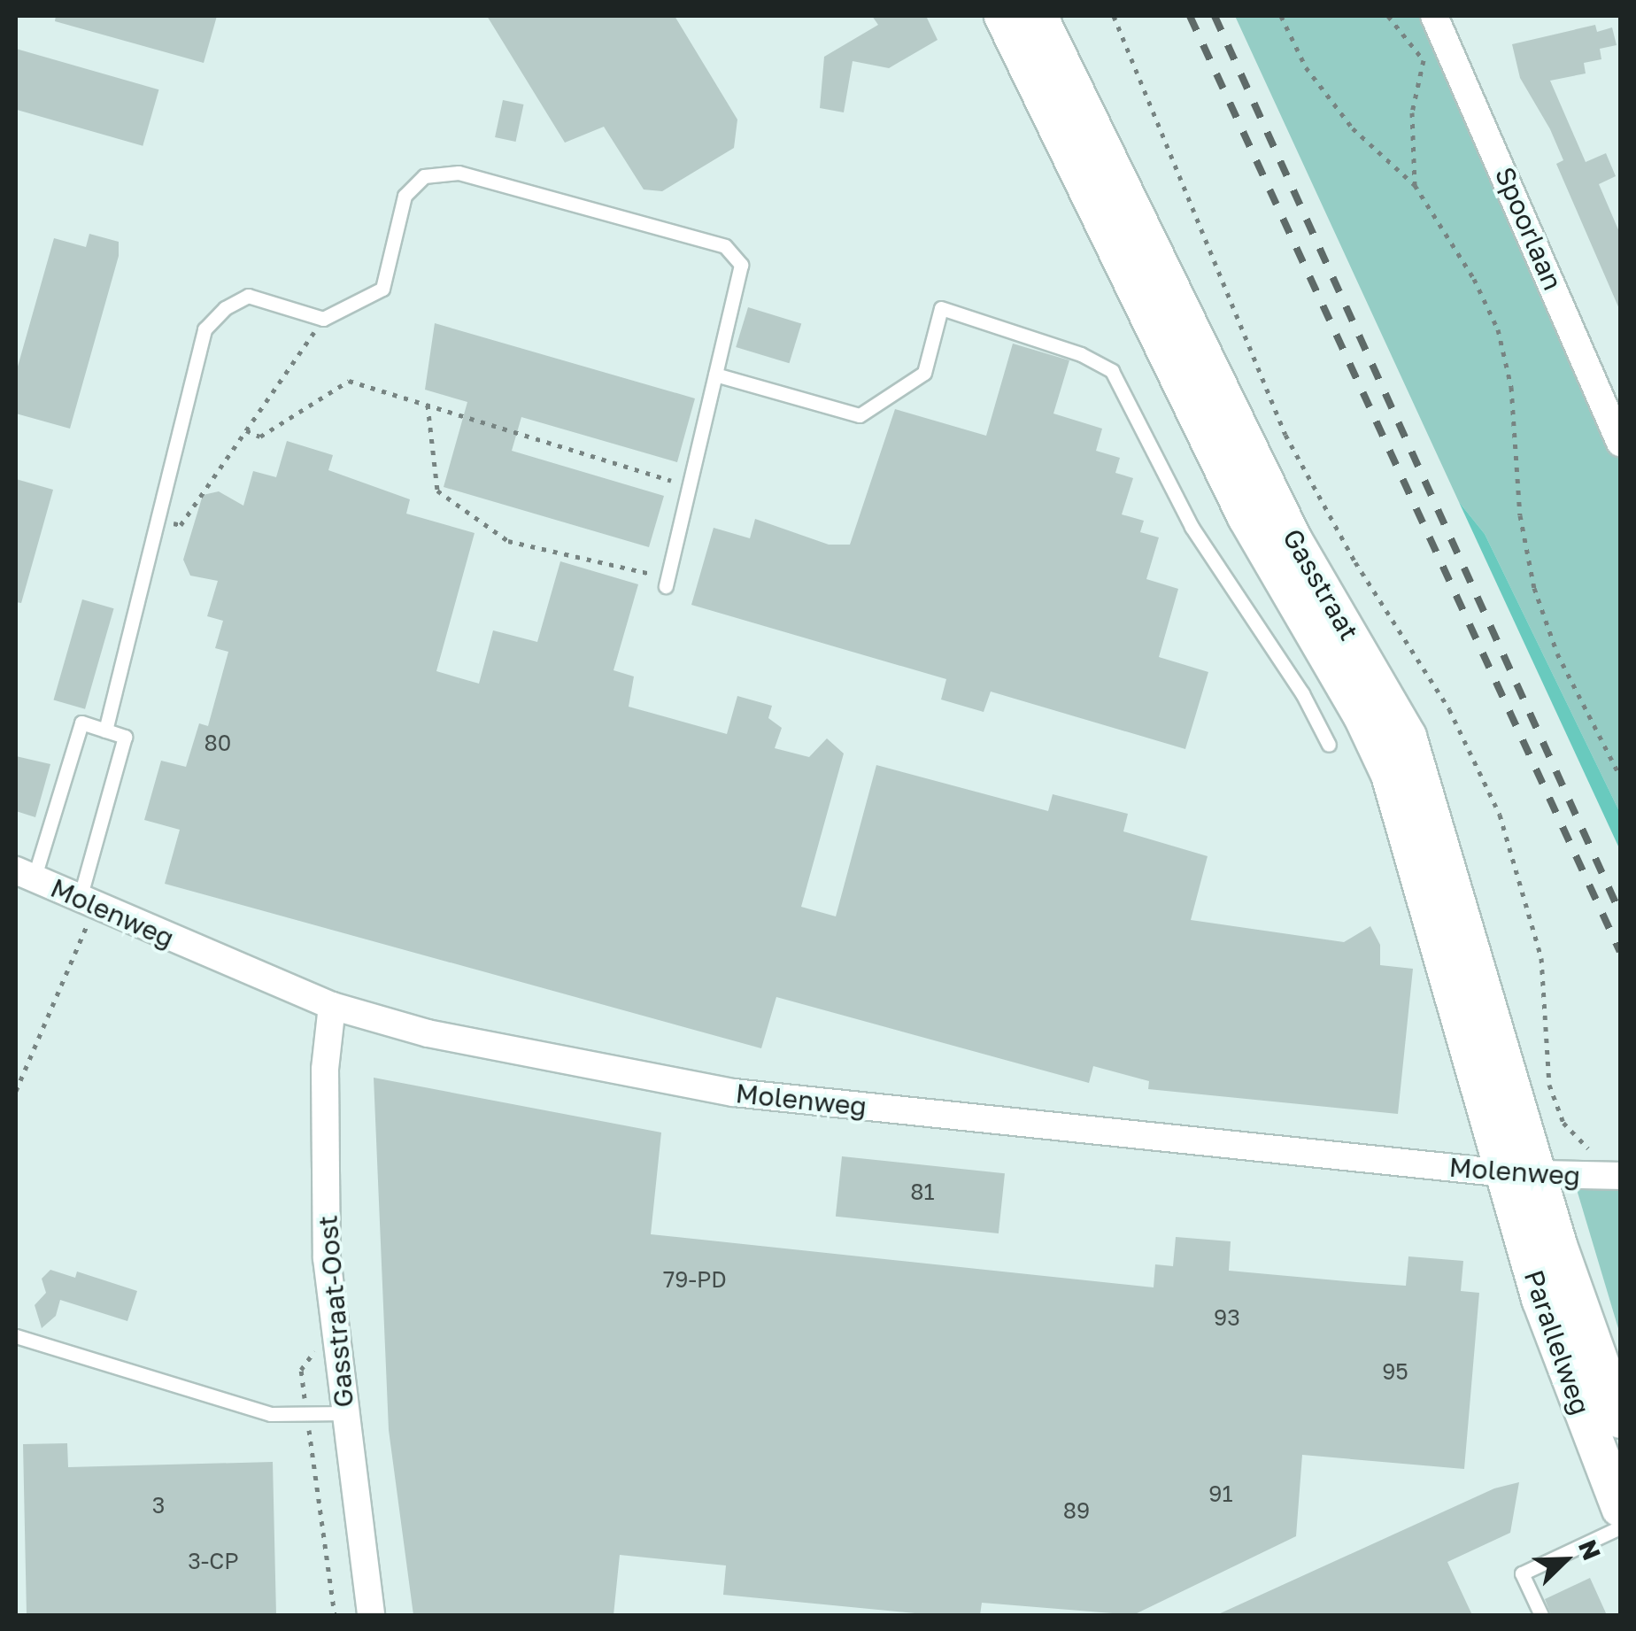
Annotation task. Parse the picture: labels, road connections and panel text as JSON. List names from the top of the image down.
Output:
{
  "streets": {
    "street": [
      "Spoorlaan",
      "Gasstraat",
      "Molenweg",
      "Gasstraat-Oost",
      "Parallelweg"
    ]
  },
  "crossings": [
    ["Gasstraat", "Molenweg"],
    ["Gasstraat", "Parallelweg"],
    ["Molenweg", "Gasstraat-Oost"],
    ["Molenweg", "Parallelweg"]
  ],
  "house_numbers": [
    "80",
    "81",
    "79-PD",
    "93",
    "95",
    "91",
    "3",
    "89",
    "3-CP"
  ],
  "north": "top right"
}
